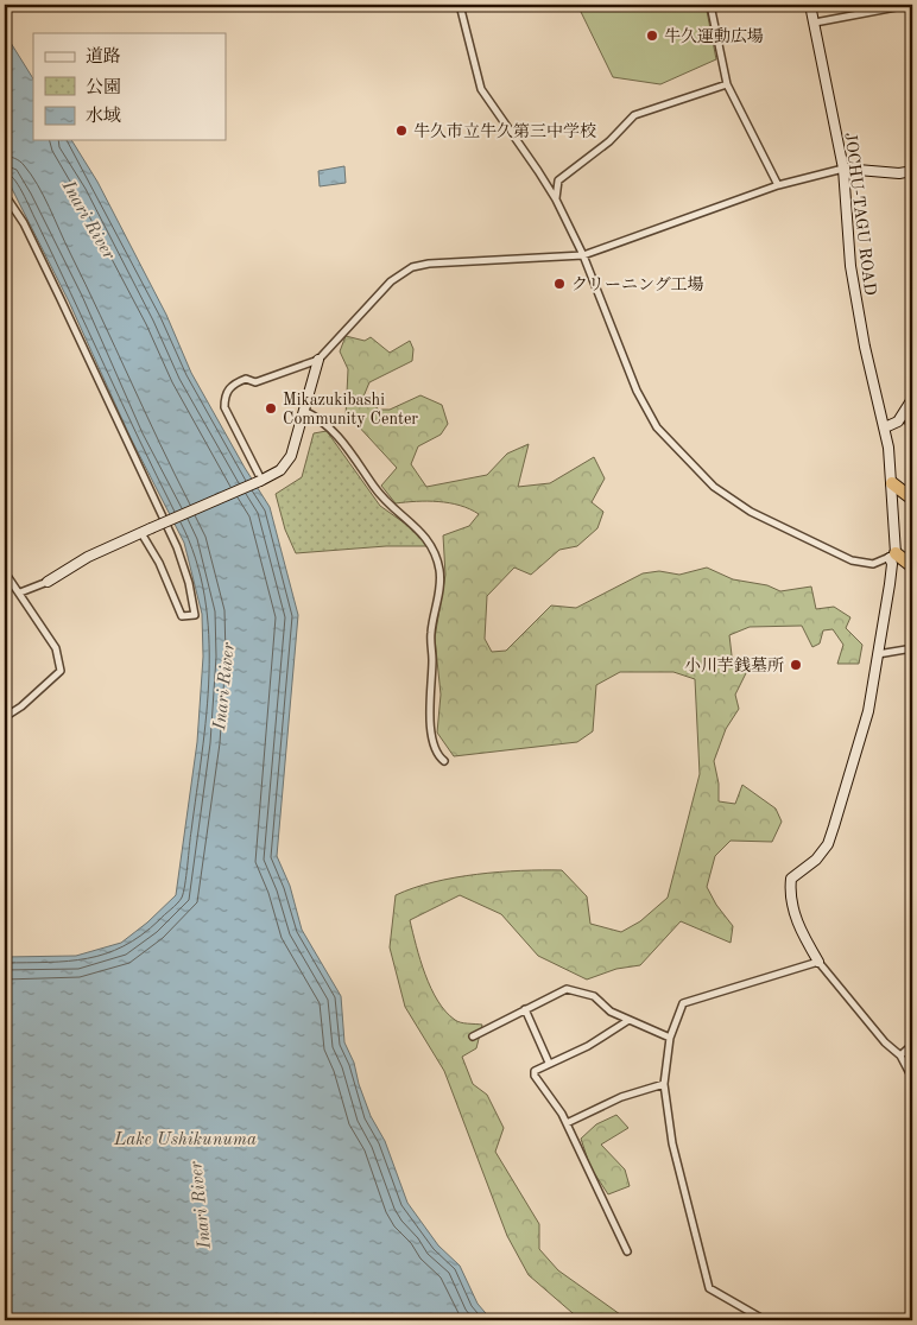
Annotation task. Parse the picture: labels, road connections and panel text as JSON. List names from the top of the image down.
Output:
{
  "streets": {
    "street": ["JOCHU-TAGU ROAD"]
  },
  "water": ["Inari River", "Lake Ushikunuma"],
  "places": [
    "牛久運動広場",
    "牛久市立牛久第三中学校",
    "クリーニング工場",
    "Mikazukibashi Community Center",
    "小川芋銭墓所"
  ],
  "legend": ["道路", "公園", "水域"]
}
